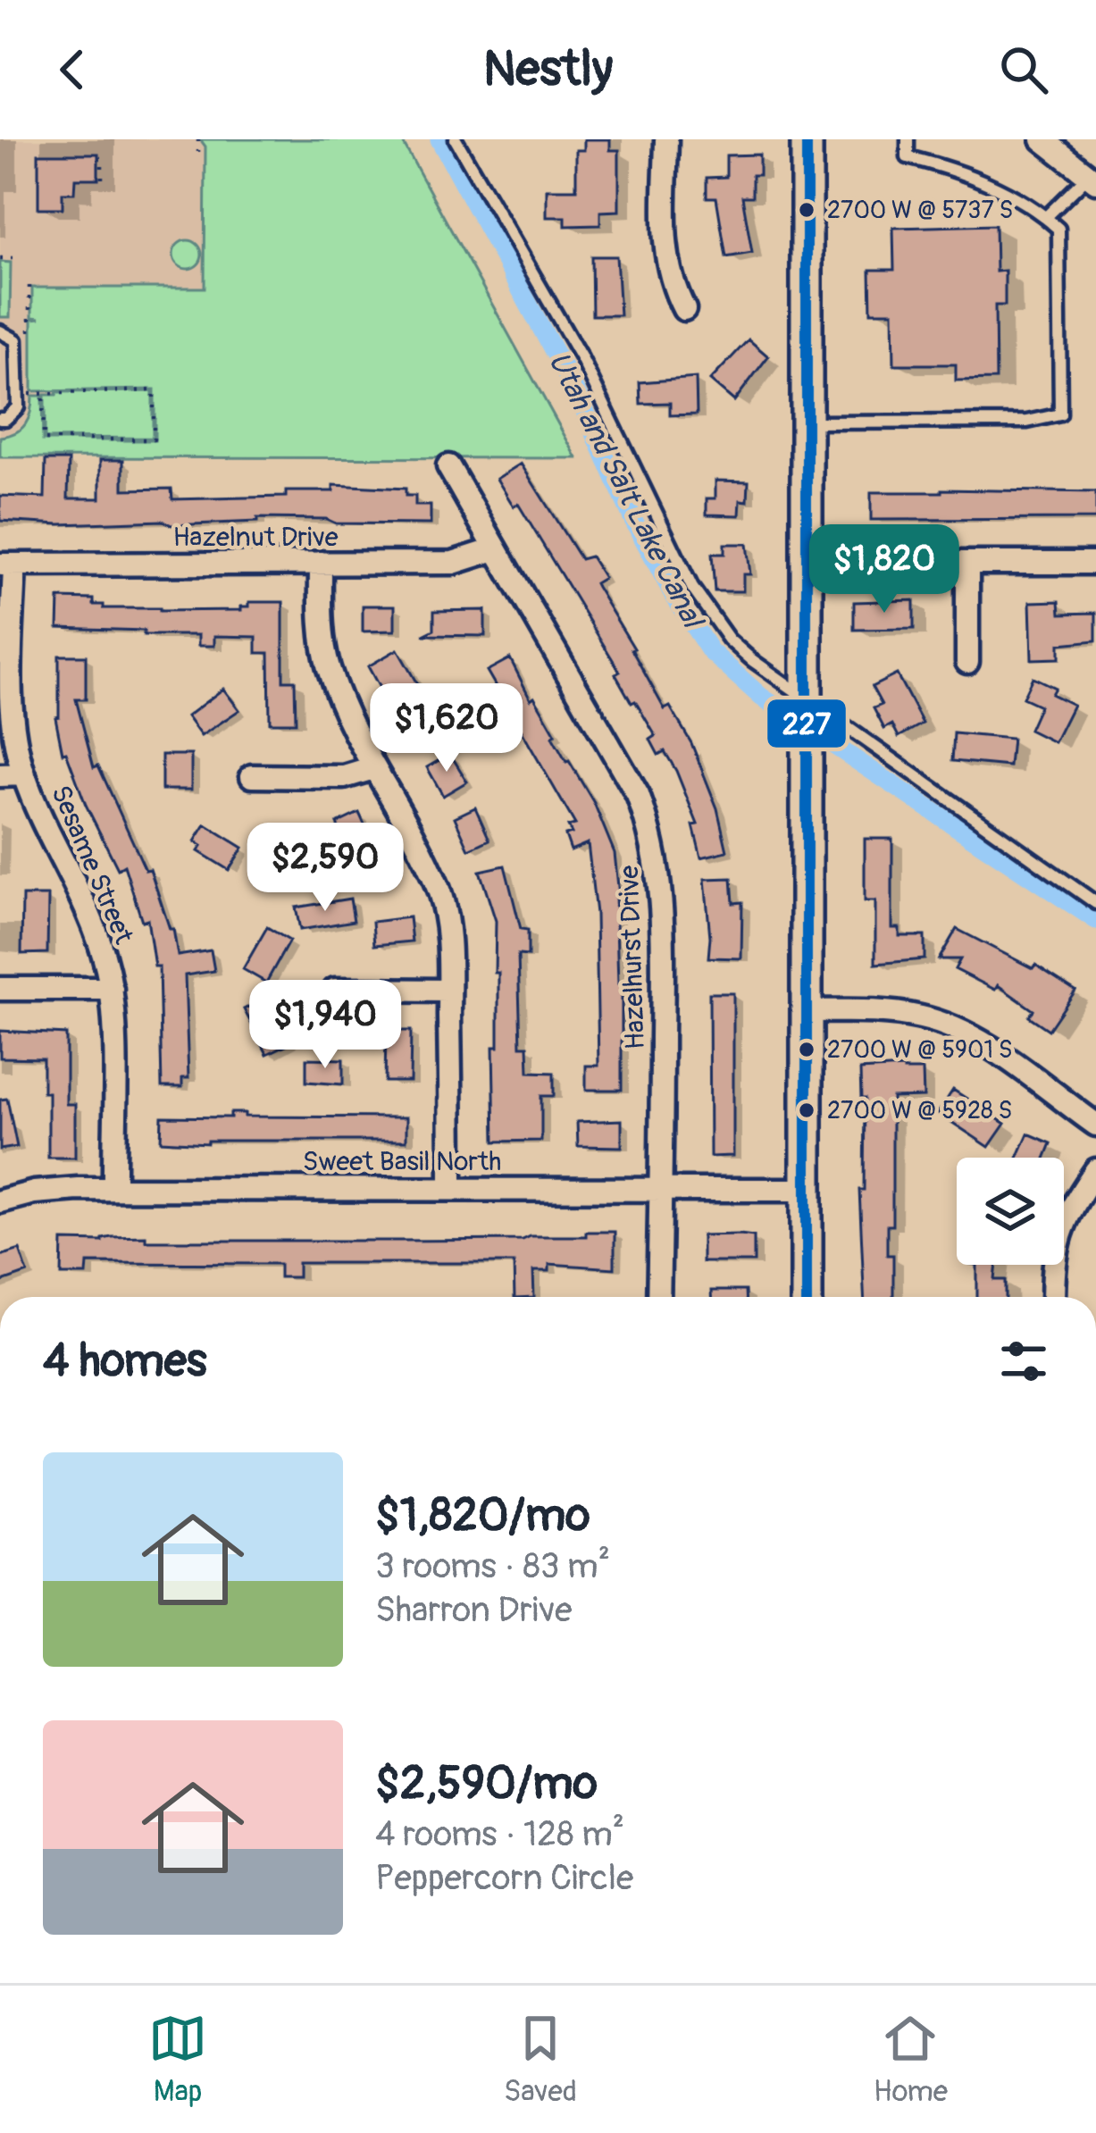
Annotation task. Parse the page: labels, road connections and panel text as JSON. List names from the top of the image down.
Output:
{
  "streets": {
    "street": [
      "Hazelnut Drive",
      "Sesame Street",
      "Hazelhurst Drive",
      "Sweet Basil North"
    ]
  },
  "crossings": [
    ["Hazelnut Drive", "Sesame Street"],
    ["Hazelnut Drive", "Hazelhurst Drive"],
    ["Sesame Street", "Sweet Basil North"],
    ["Hazelhurst Drive", "Sweet Basil North"]
  ],
  "water": ["Utah and Salt Lake Canal"],
  "places": ["2700 W @ 5737 S", "2700 W @ 5901 S", "2700 W @ 5928 S"],
  "lines": ["transit line 227"],
  "page": {
    "header": "Nestly",
    "price": [
      "$1,820",
      "$1,620",
      "$2,590",
      "$1,940"
    ],
    "heading": "4 homes",
    "list": [
      {
        "name": "$1,820/mo",
        "note": "3 rooms · 83 m² · Sharron Drive"
      },
      {
        "name": "$2,590/mo",
        "note": "4 rooms · 128 m² · Peppercorn Circle"
      }
    ],
    "tabs": ["Map", "Saved", "Home"]
  }
}
